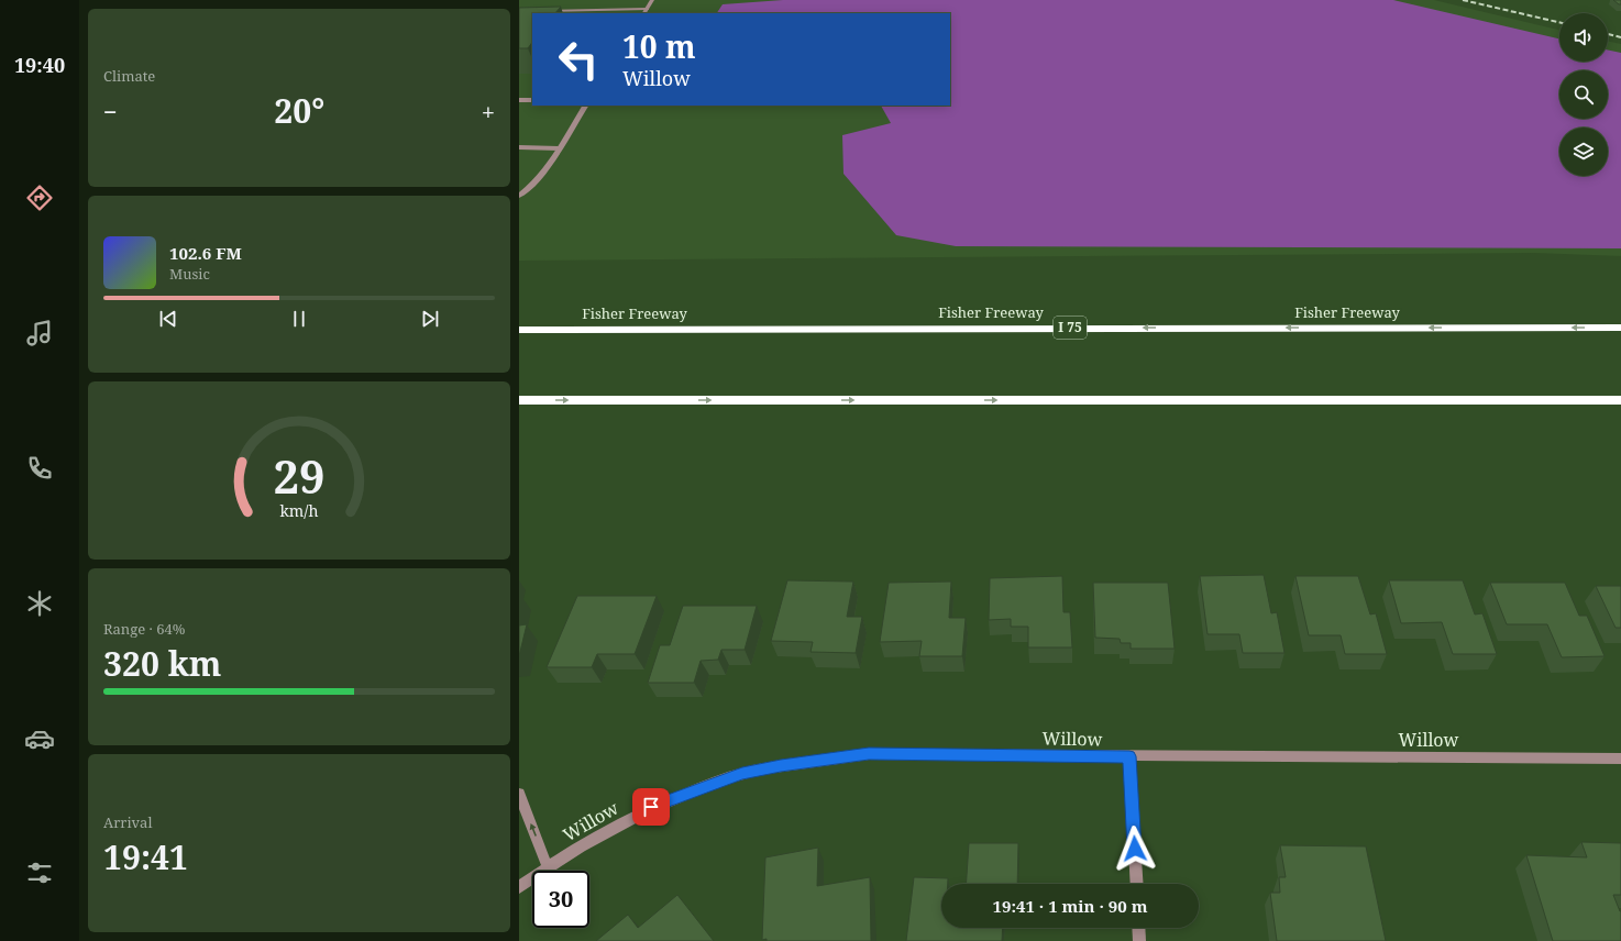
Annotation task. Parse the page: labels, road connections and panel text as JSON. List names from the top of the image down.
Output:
{
  "streets": {
    "highway": ["Fisher Freeway", "I 75"],
    "street": ["Willow"]
  },
  "page": {
    "tabs": "19:40",
    "tile": [
      "Climate",
      ["Range · 64%", "320 km"],
      ["Arrival", "19:41"]
    ],
    "turn": ["10 m", "Willow"],
    "heat": ["−", "20°", "+"],
    "song": ["102.6 FM", "Music"],
    "limit": "30",
    "trip": "19:41 · 1 min · 90 m",
    "gauge": ["29", "km/h"]
  }
}
